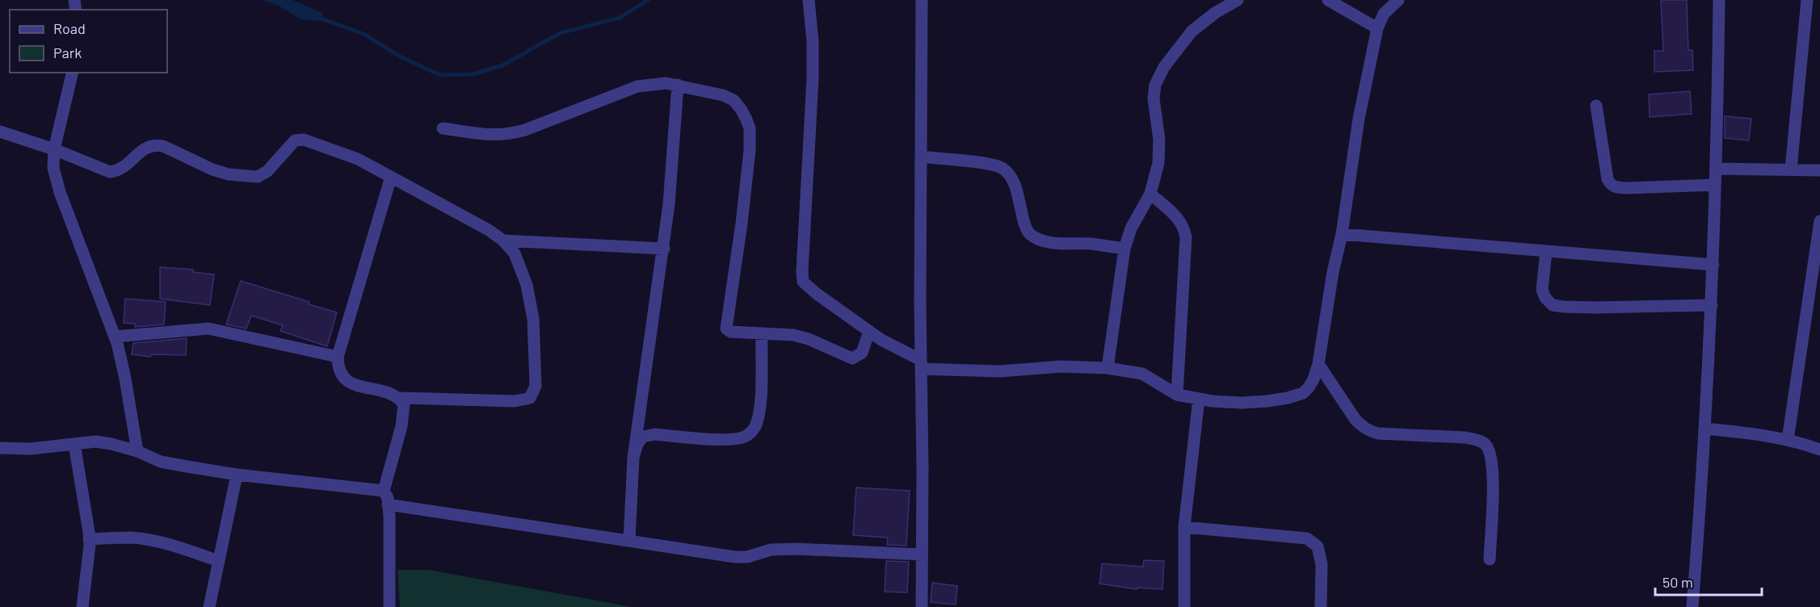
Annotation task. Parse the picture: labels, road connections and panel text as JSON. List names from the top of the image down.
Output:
{
  "legend": ["Road", "Park"],
  "scale_bar": "50 m"
}
